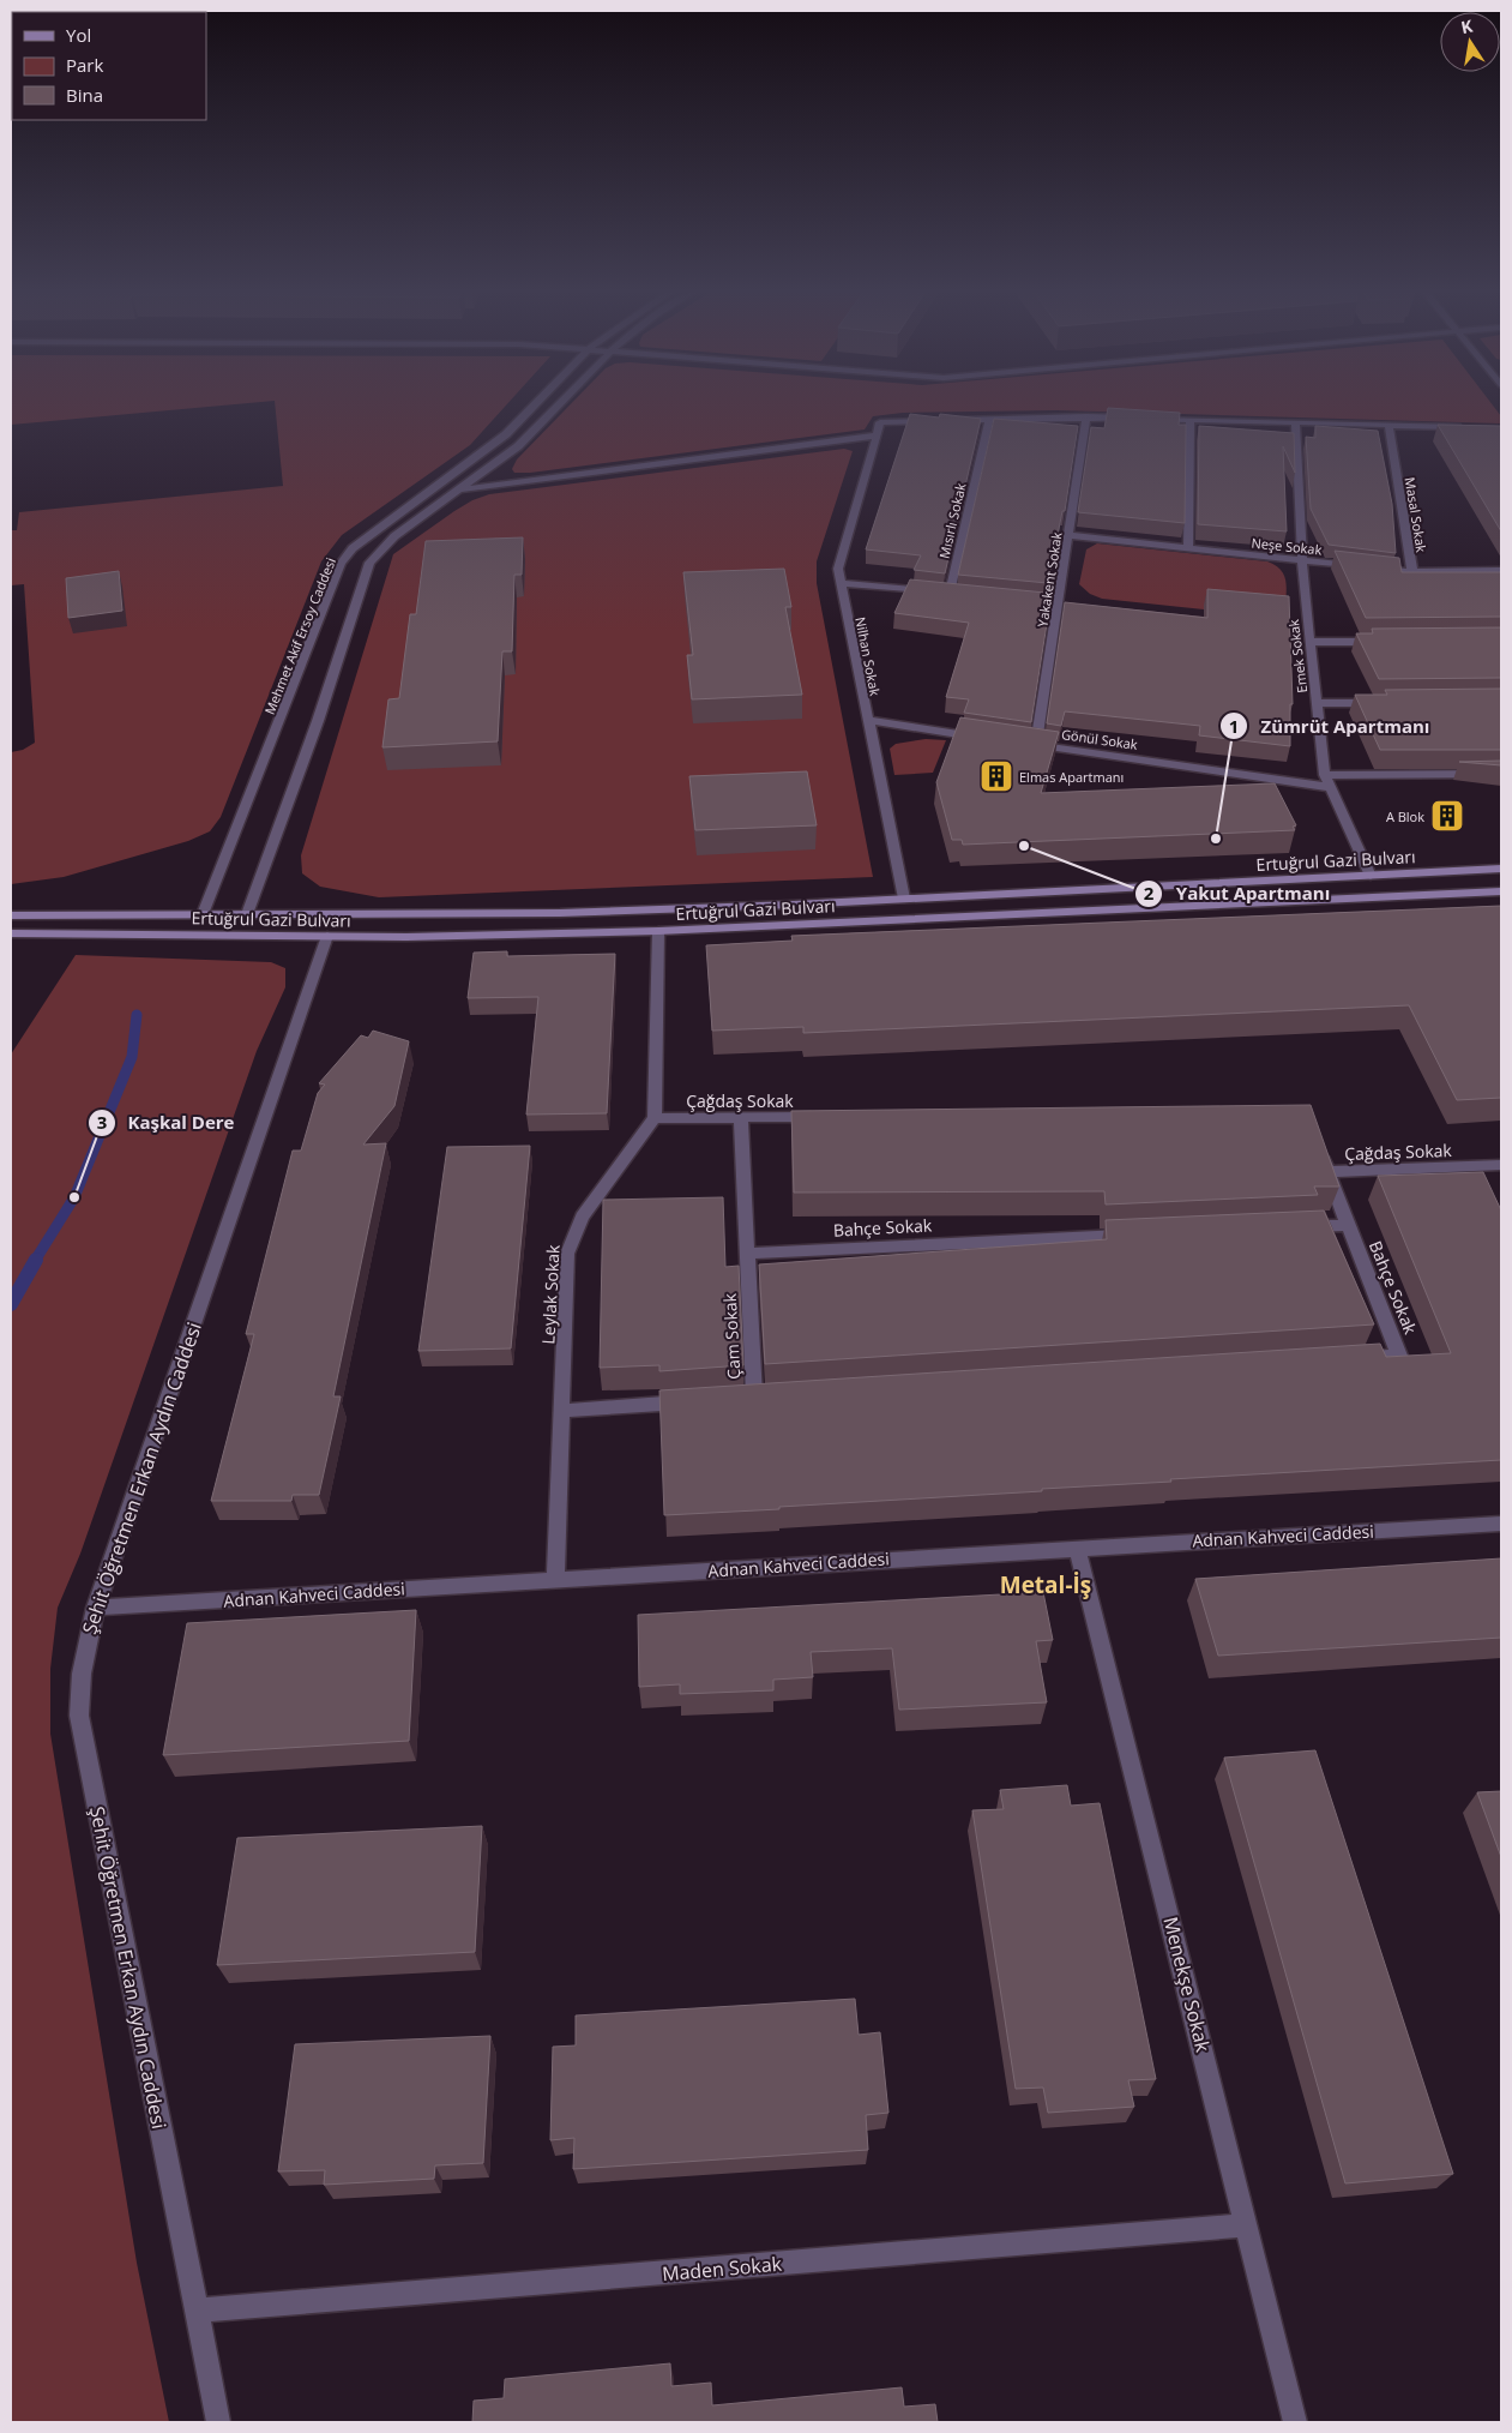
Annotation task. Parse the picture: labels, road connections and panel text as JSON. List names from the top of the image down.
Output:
{
  "streets": {
    "main road": ["Ertuğrul Gazi Bulvarı"],
    "street": [
      "Masal Sokak",
      "Mısırlı Sokak",
      "Neşe Sokak",
      "Yakakent Sokak",
      "Mehmet Akif Ersoy Caddesi",
      "Nilhan Sokak",
      "Emek Sokak",
      "Gönül Sokak",
      "Çağdaş Sokak",
      "Bahçe Sokak",
      "Leylak Sokak",
      "Çam Sokak",
      "Şehit Öğretmen Erkan Aydın Caddesi",
      "Adnan Kahveci Caddesi",
      "Menekşe Sokak",
      "Maden Sokak"
    ]
  },
  "crossings": [
    ["Mısırlı Sokak", "Nilhan Sokak"],
    ["Neşe Sokak", "Yakakent Sokak"],
    ["Neşe Sokak", "Emek Sokak"],
    ["Yakakent Sokak", "Gönül Sokak"],
    ["Mehmet Akif Ersoy Caddesi", "Ertuğrul Gazi Bulvarı"],
    ["Nilhan Sokak", "Ertuğrul Gazi Bulvarı"],
    ["Emek Sokak", "Gönül Sokak"],
    ["Emek Sokak", "Ertuğrul Gazi Bulvarı"],
    ["Ertuğrul Gazi Bulvarı", "Şehit Öğretmen Erkan Aydın Caddesi"],
    ["Çağdaş Sokak", "Leylak Sokak"],
    ["Çağdaş Sokak", "Çam Sokak"],
    ["Bahçe Sokak", "Çam Sokak"],
    ["Leylak Sokak", "Adnan Kahveci Caddesi"],
    ["Şehit Öğretmen Erkan Aydın Caddesi", "Adnan Kahveci Caddesi"],
    ["Şehit Öğretmen Erkan Aydın Caddesi", "Maden Sokak"],
    ["Adnan Kahveci Caddesi", "Menekşe Sokak"],
    ["Menekşe Sokak", "Maden Sokak"]
  ],
  "districts": ["Metal-İş"],
  "places": {
    "building": ["Elmas Apartmanı", "A Blok"],
    "other": ["Zümrüt Apartmanı", "Yakut Apartmanı", "Kaşkal Dere"]
  },
  "legend": ["Yol", "Park", "Bina"],
  "north": "top"
}
